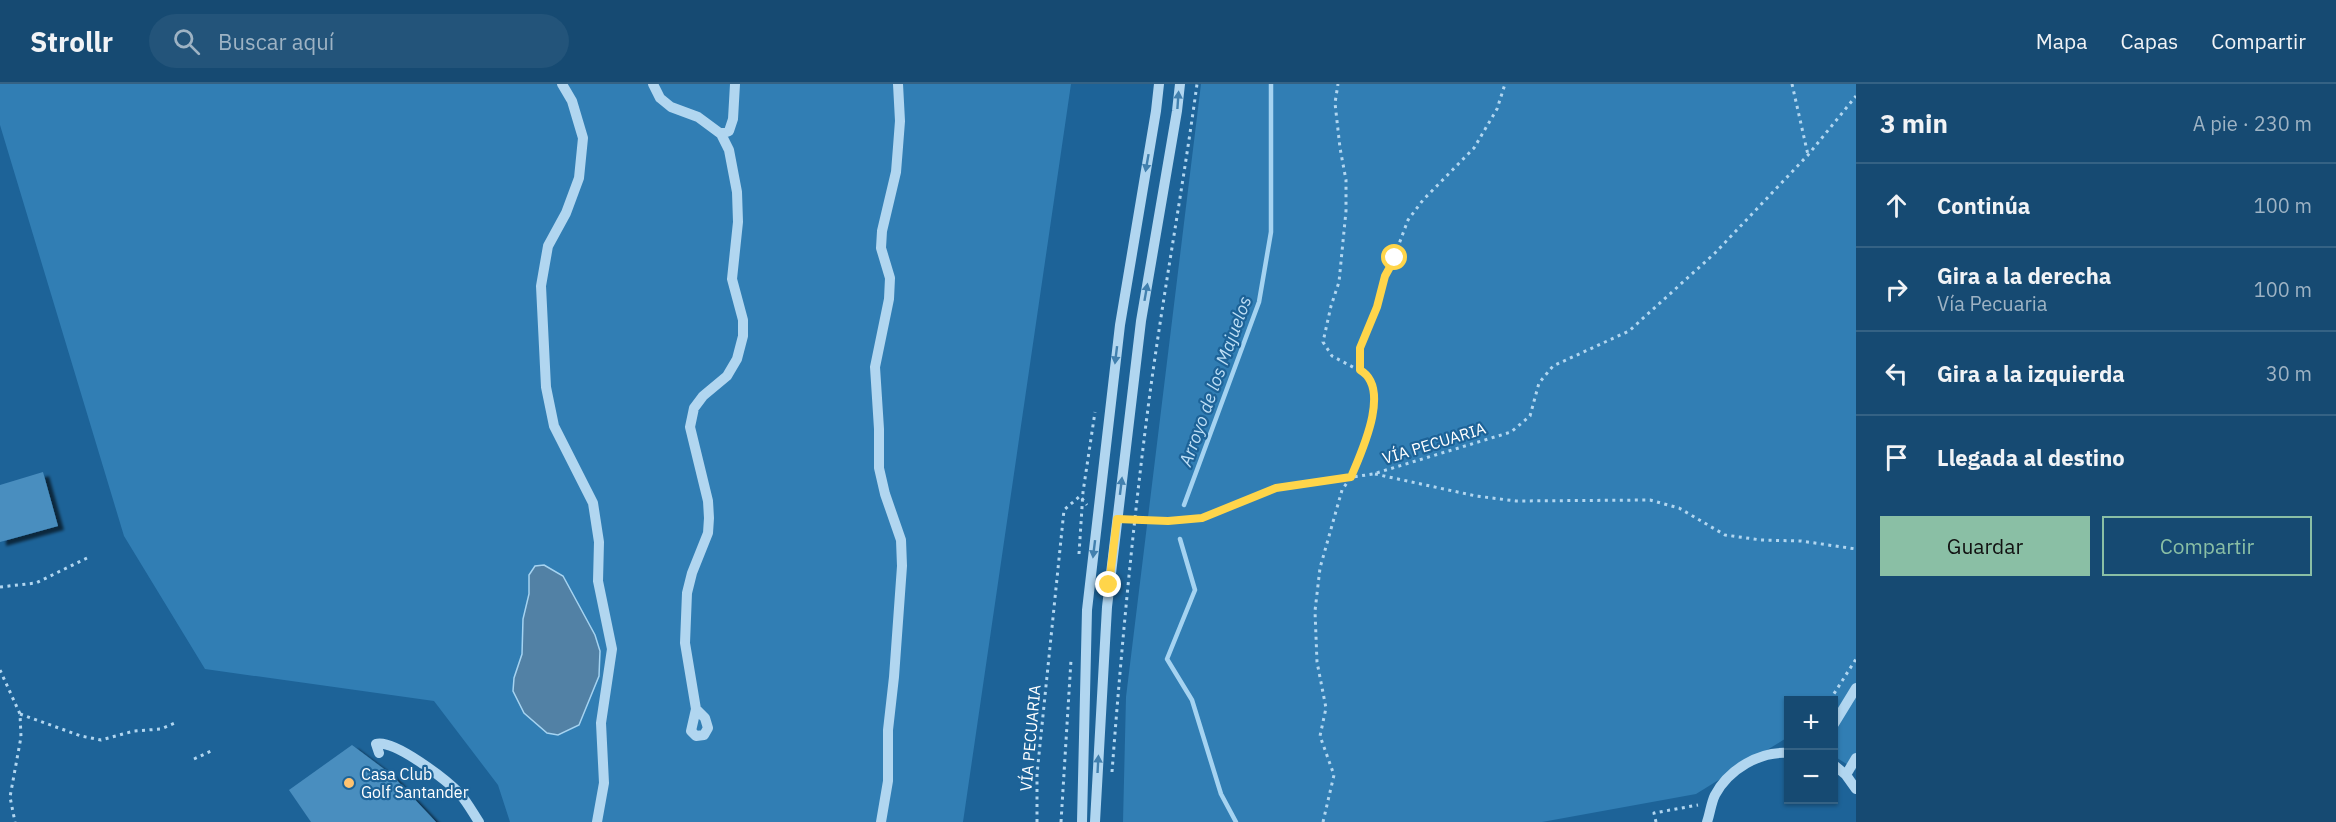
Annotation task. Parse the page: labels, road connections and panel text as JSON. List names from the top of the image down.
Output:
{
  "streets": {
    "path": ["VÍA PECUARIA"]
  },
  "water": ["Arroyo de los Majuelos"],
  "places": ["Casa Club Golf Santander"],
  "page": {
    "header": "Strollr",
    "search": "Buscar aquí",
    "nav": ["Mapa", "Capas", "Compartir"],
    "heading": ["3 min", "A pie · 230 m"],
    "list": [
      ["Continúa", "100 m"],
      ["Gira a la derecha", "Vía Pecuaria", "100 m"],
      ["Gira a la izquierda", "30 m"],
      "Llegada al destino"
    ],
    "buttons": ["Guardar", "Compartir"],
    "map_buttons": ["+", "−"]
  }
}
